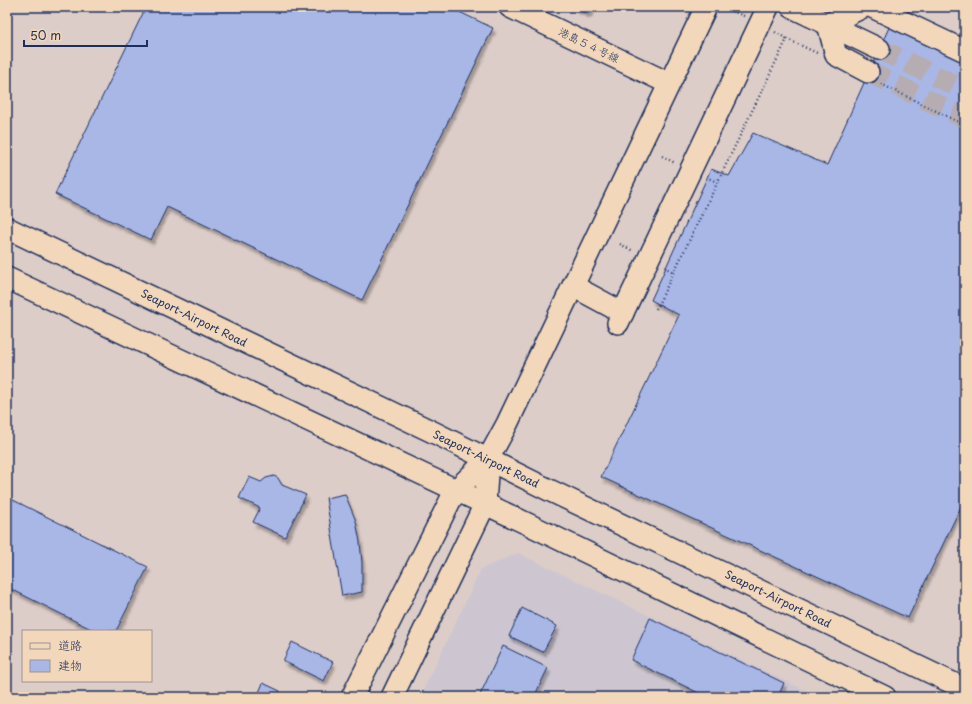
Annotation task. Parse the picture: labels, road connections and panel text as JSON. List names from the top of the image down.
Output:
{
  "streets": {
    "street": ["港島５４号線", "Seaport-Airport Road"]
  },
  "legend": ["道路", "建物"],
  "scale_bar": "50 m"
}
